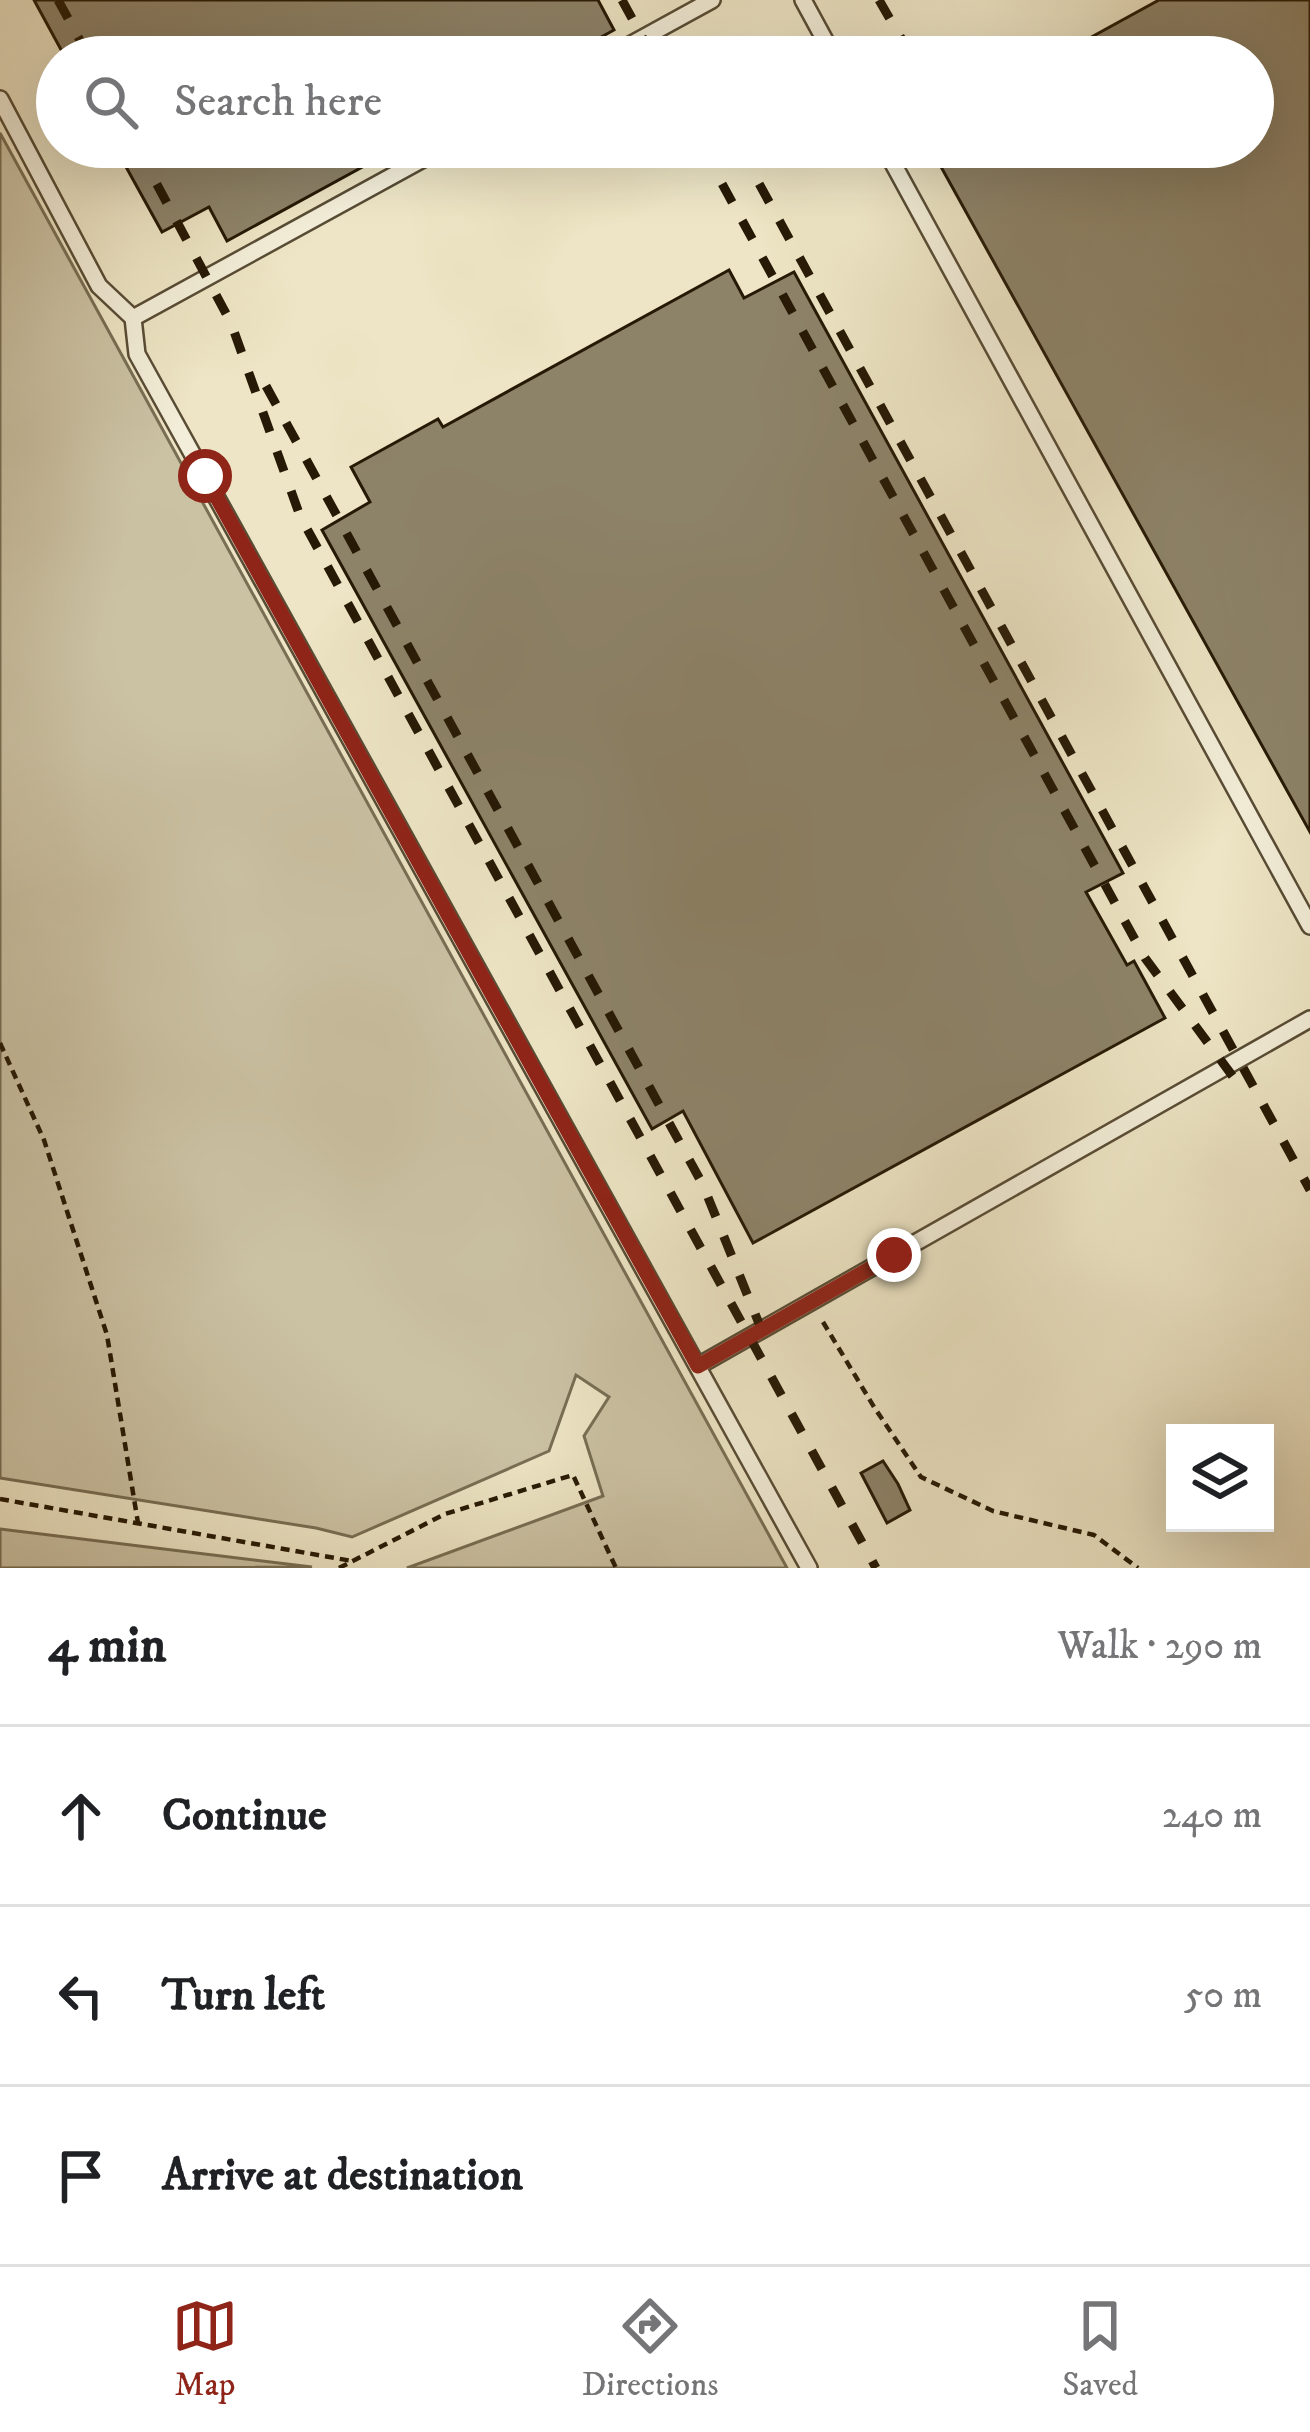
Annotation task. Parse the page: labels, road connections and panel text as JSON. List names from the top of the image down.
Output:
{
  "page": {
    "search": "Search here",
    "heading": ["4 min", "Walk · 290 m"],
    "list": [
      ["Continue", "240 m"],
      ["Turn left", "50 m"],
      "Arrive at destination"
    ],
    "nav": ["Map", "Directions", "Saved"]
  }
}
